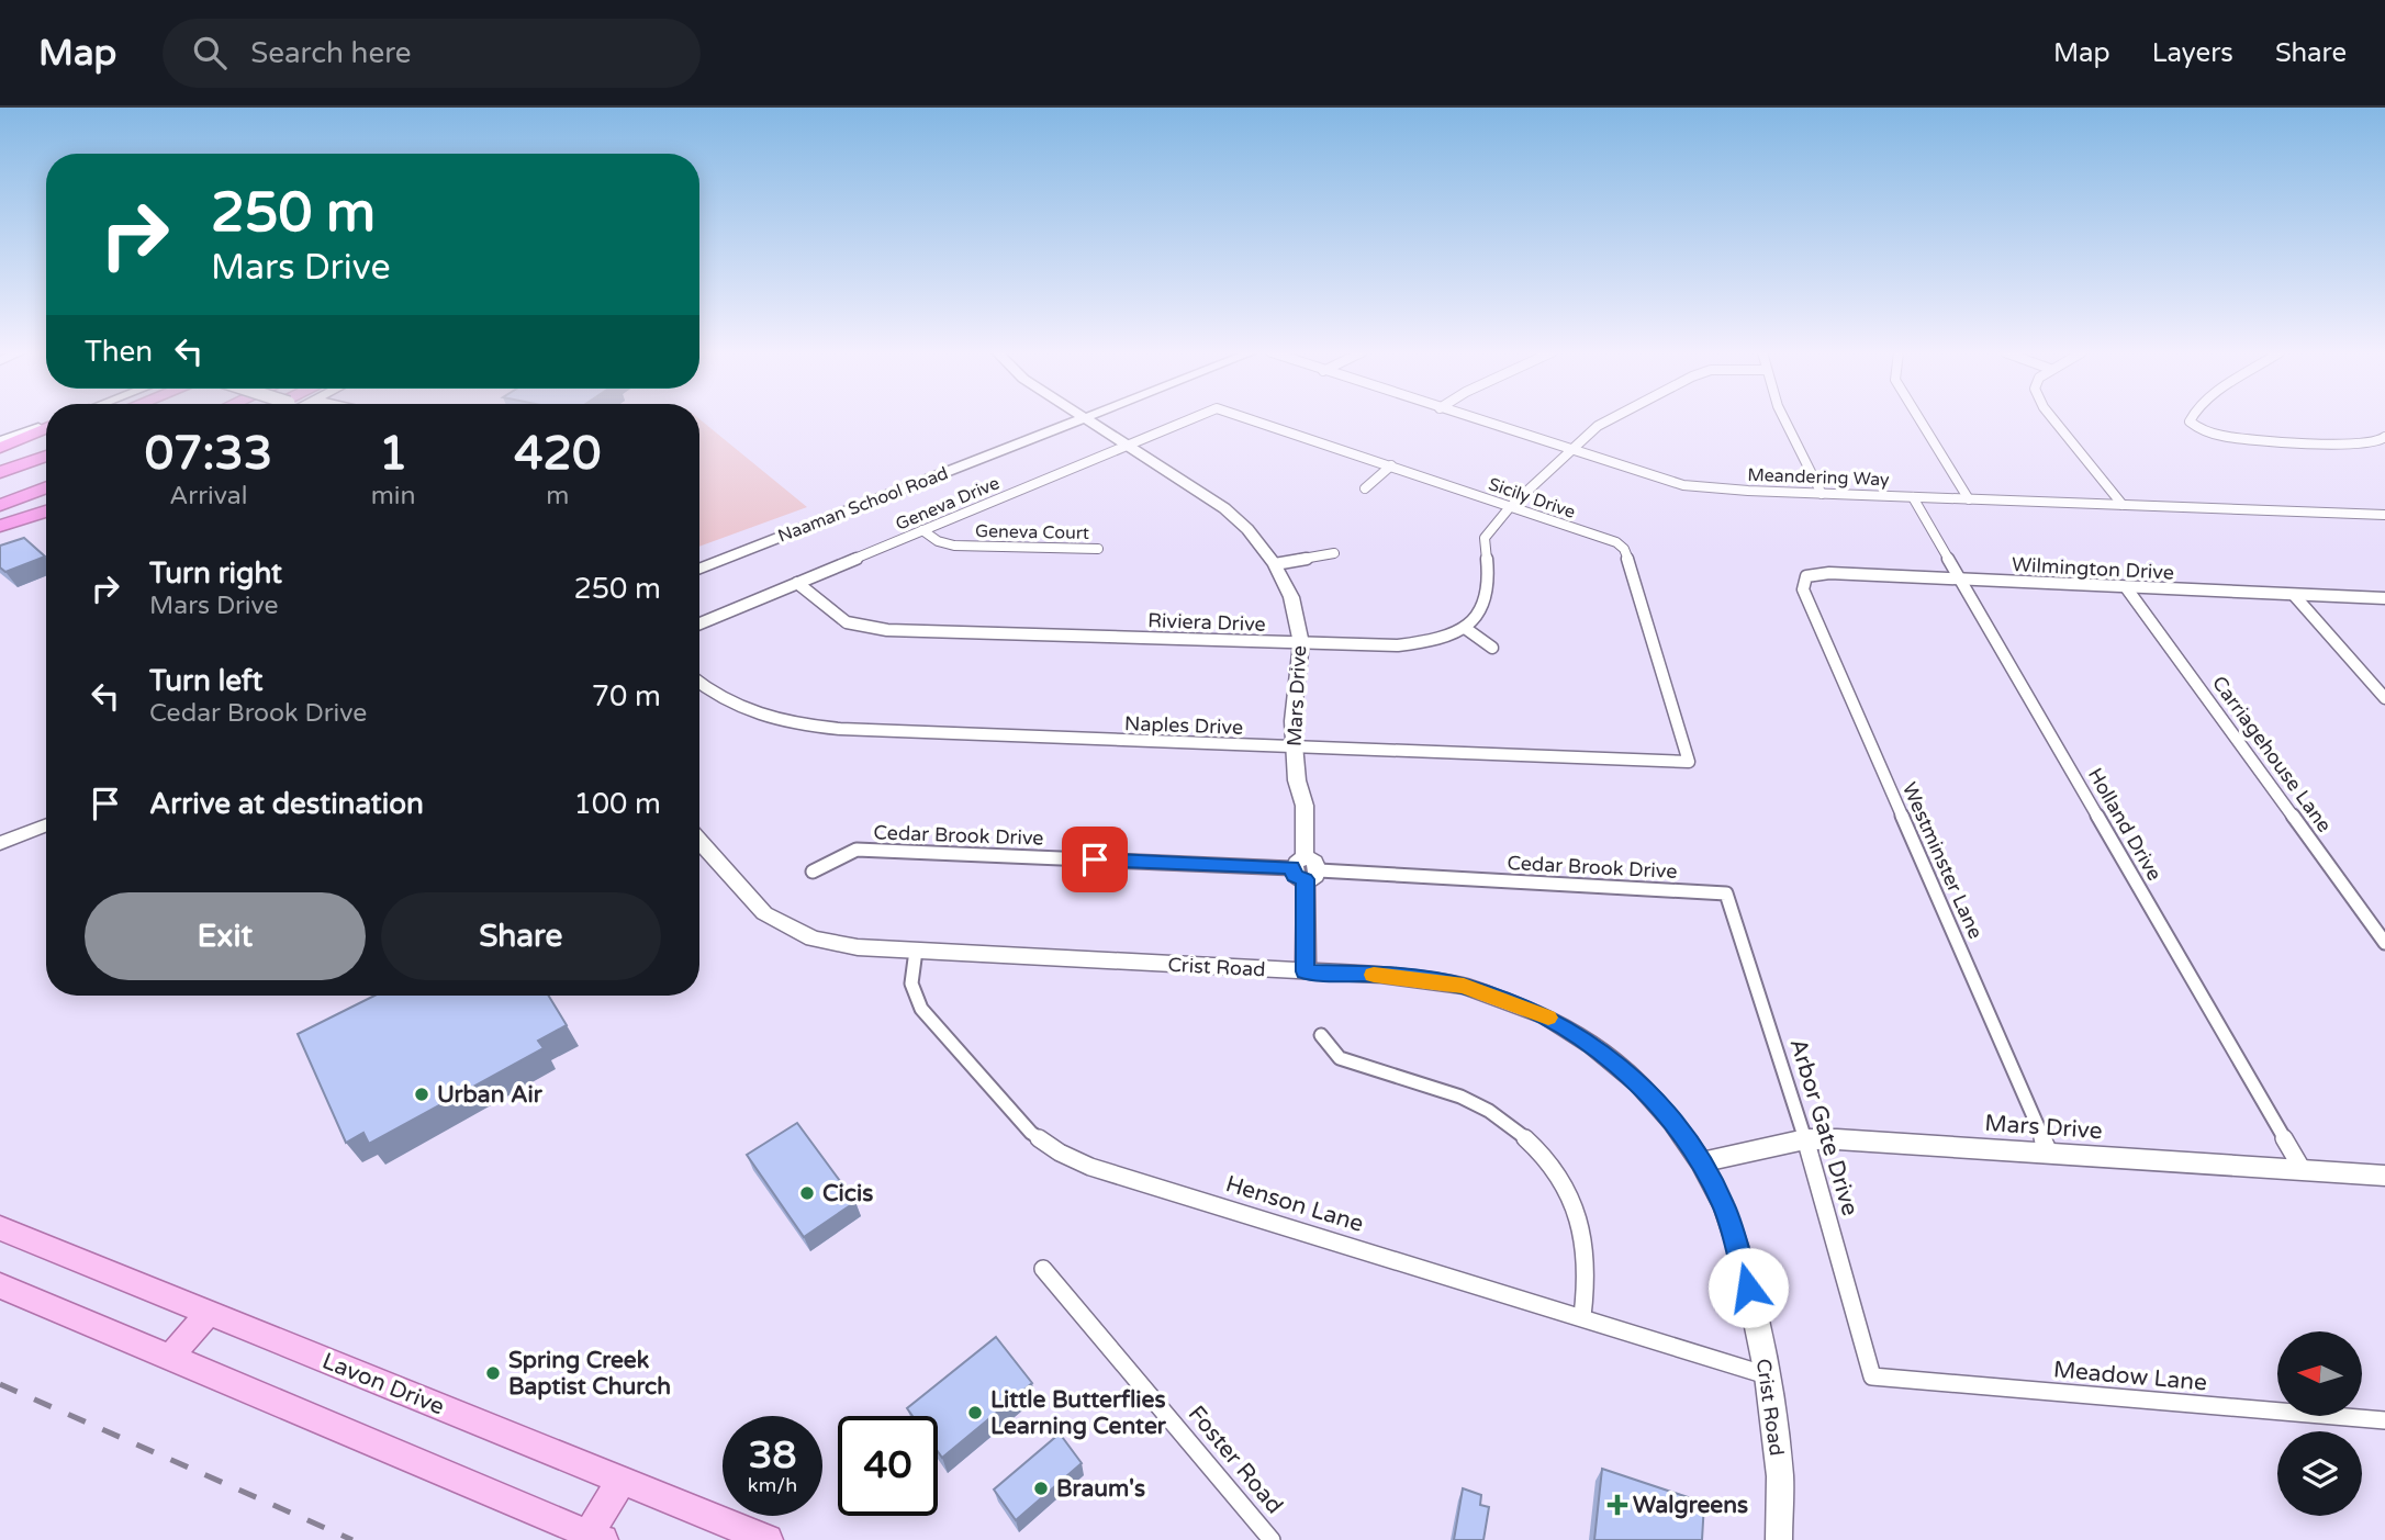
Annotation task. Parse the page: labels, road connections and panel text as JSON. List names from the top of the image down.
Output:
{
  "streets": {
    "main road": ["Lavon Drive"],
    "street": [
      "Meandering Way",
      "Sicily Drive",
      "Geneva Drive",
      "Naaman School Road",
      "Geneva Court",
      "Wilmington Drive",
      "Riviera Drive",
      "Mars Drive",
      "Naples Drive",
      "Carriagehouse Lane",
      "Holland Drive",
      "Cedar Brook Drive",
      "Westminster Lane",
      "Crist Road",
      "Arbor Gate Drive",
      "Henson Lane",
      "Meadow Lane",
      "Foster Road"
    ]
  },
  "crossings": [
    ["Meandering Way", "Holland Drive"],
    ["Sicily Drive", "Naples Drive"],
    ["Geneva Drive", "Geneva Court"],
    ["Geneva Drive", "Riviera Drive"],
    ["Geneva Drive", "Mars Drive"],
    ["Wilmington Drive", "Carriagehouse Lane"],
    ["Wilmington Drive", "Holland Drive"],
    ["Wilmington Drive", "Westminster Lane"],
    ["Riviera Drive", "Mars Drive"],
    ["Mars Drive", "Naples Drive"],
    ["Mars Drive", "Holland Drive"],
    ["Mars Drive", "Cedar Brook Drive"],
    ["Mars Drive", "Westminster Lane"],
    ["Mars Drive", "Crist Road"],
    ["Mars Drive", "Arbor Gate Drive"],
    ["Cedar Brook Drive", "Arbor Gate Drive"],
    ["Crist Road", "Henson Lane"],
    ["Arbor Gate Drive", "Meadow Lane"]
  ],
  "places": {
    "other": [
      "Urban Air",
      "Cicis",
      "Spring Creek Baptist Church",
      "Little Butterflies Learning Center",
      "Braum's"
    ],
    "health": ["Walgreens"]
  },
  "north": "left",
  "page": {
    "header": "Map",
    "search": "Search here",
    "nav": ["Map", "Layers", "Share"],
    "turn": ["250 m", "Mars Drive"],
    "then": "Then",
    "eta": [
      "07:33",
      "Arrival",
      "1",
      "min",
      "420",
      "m"
    ],
    "list": [
      {
        "name": "Turn right",
        "note": "Mars Drive",
        "value": "250 m"
      },
      {
        "name": "Turn left",
        "note": "Cedar Brook Drive",
        "value": "70 m"
      },
      {
        "name": "Arrive at destination",
        "value": "100 m"
      }
    ],
    "buttons": ["Exit", "Share"],
    "speed": "38 km/h",
    "limit": "40"
  }
}
